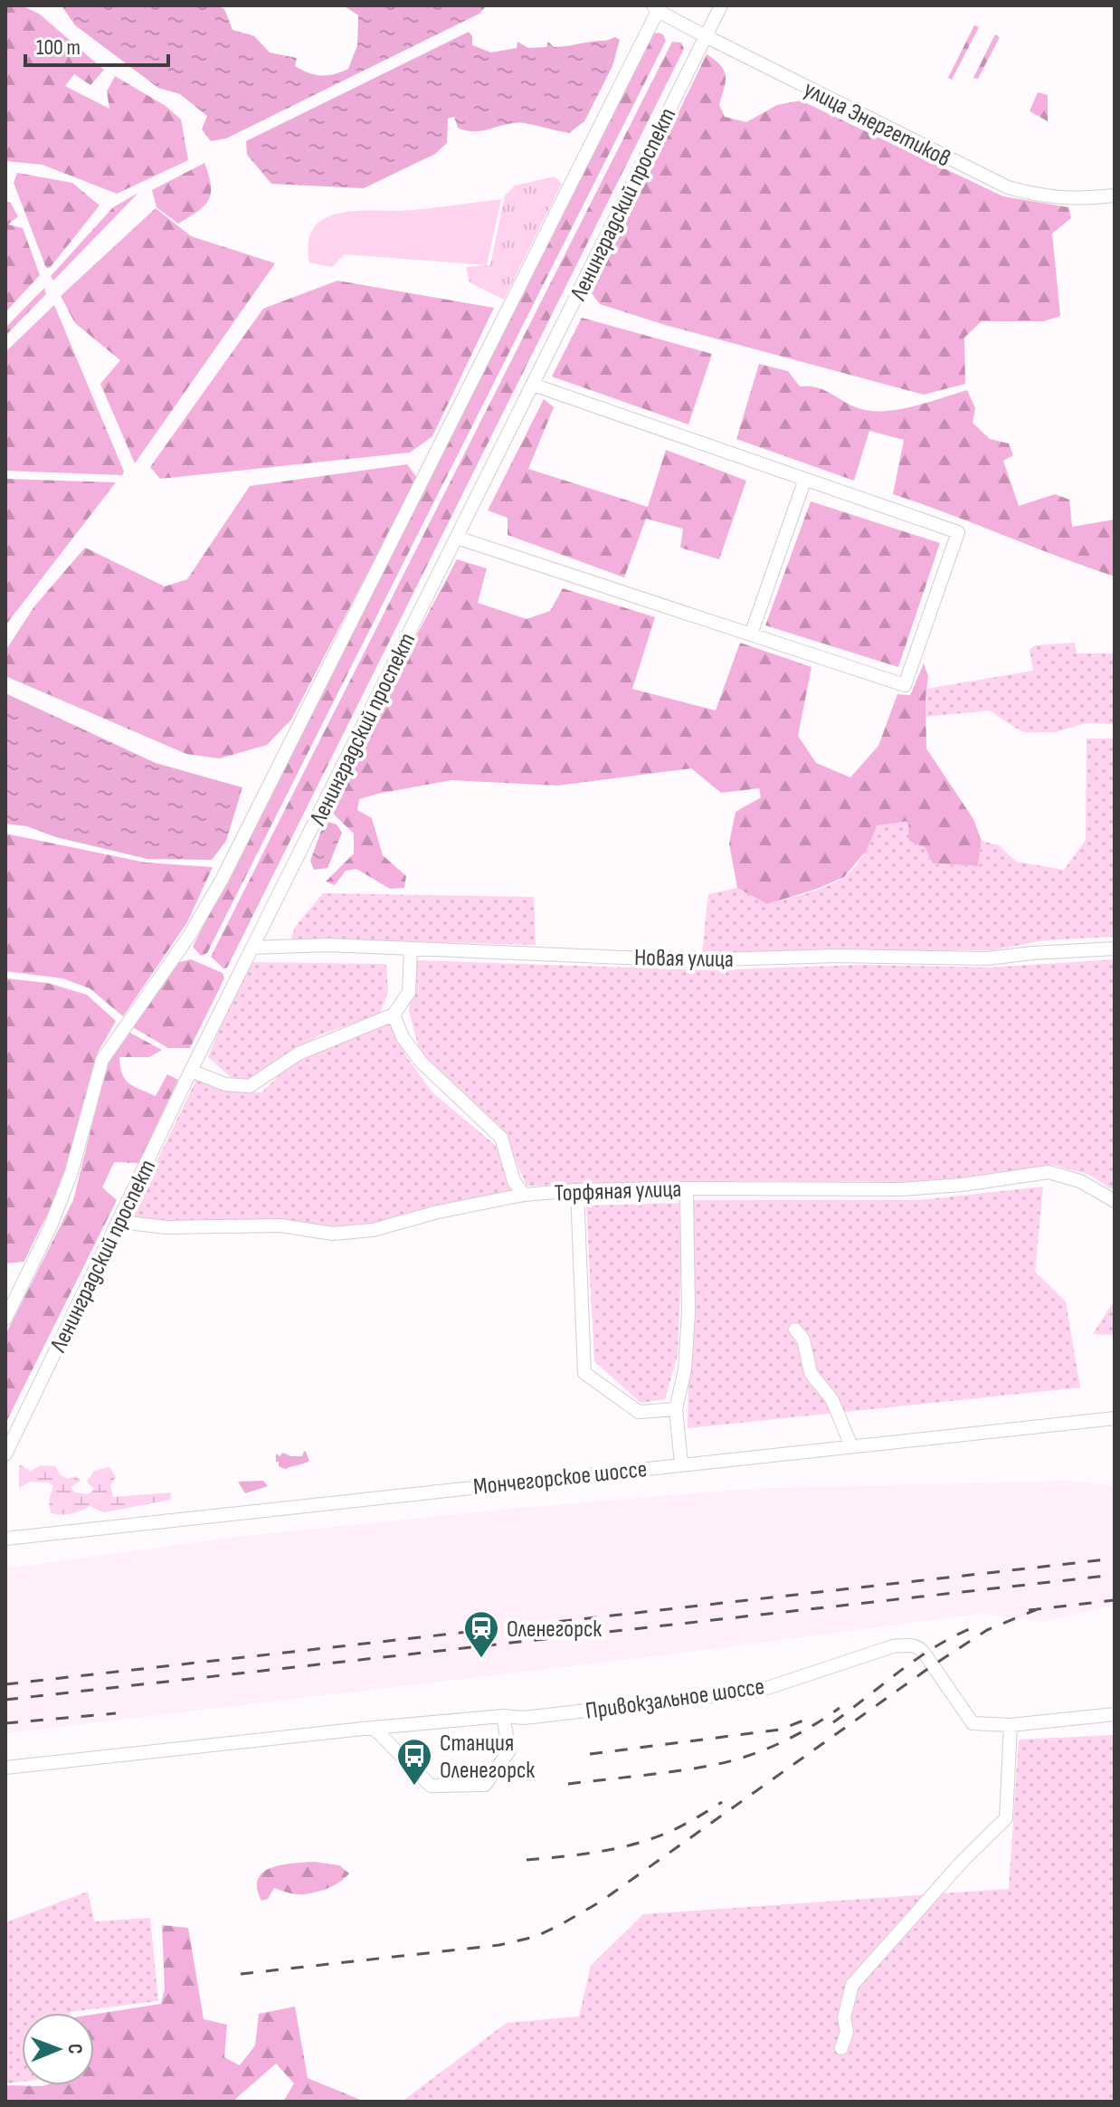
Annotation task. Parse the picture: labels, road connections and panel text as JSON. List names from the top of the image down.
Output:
{
  "streets": {
    "street": [
      "улица Энергетиков",
      "Ленинградский проспект",
      "Новая улица",
      "Торфяная улица",
      "Мончегорское шоссе",
      "Привокзальное шоссе"
    ]
  },
  "crossings": [
    ["улица Энергетиков", "Ленинградский проспект"],
    ["Ленинградский проспект", "Новая улица"],
    ["Ленинградский проспект", "Торфяная улица"]
  ],
  "places": {
    "station": ["Оленегорск"],
    "bus stop": ["Станция Оленегорск"]
  },
  "scale_bar": "100 m",
  "north": "right"
}
